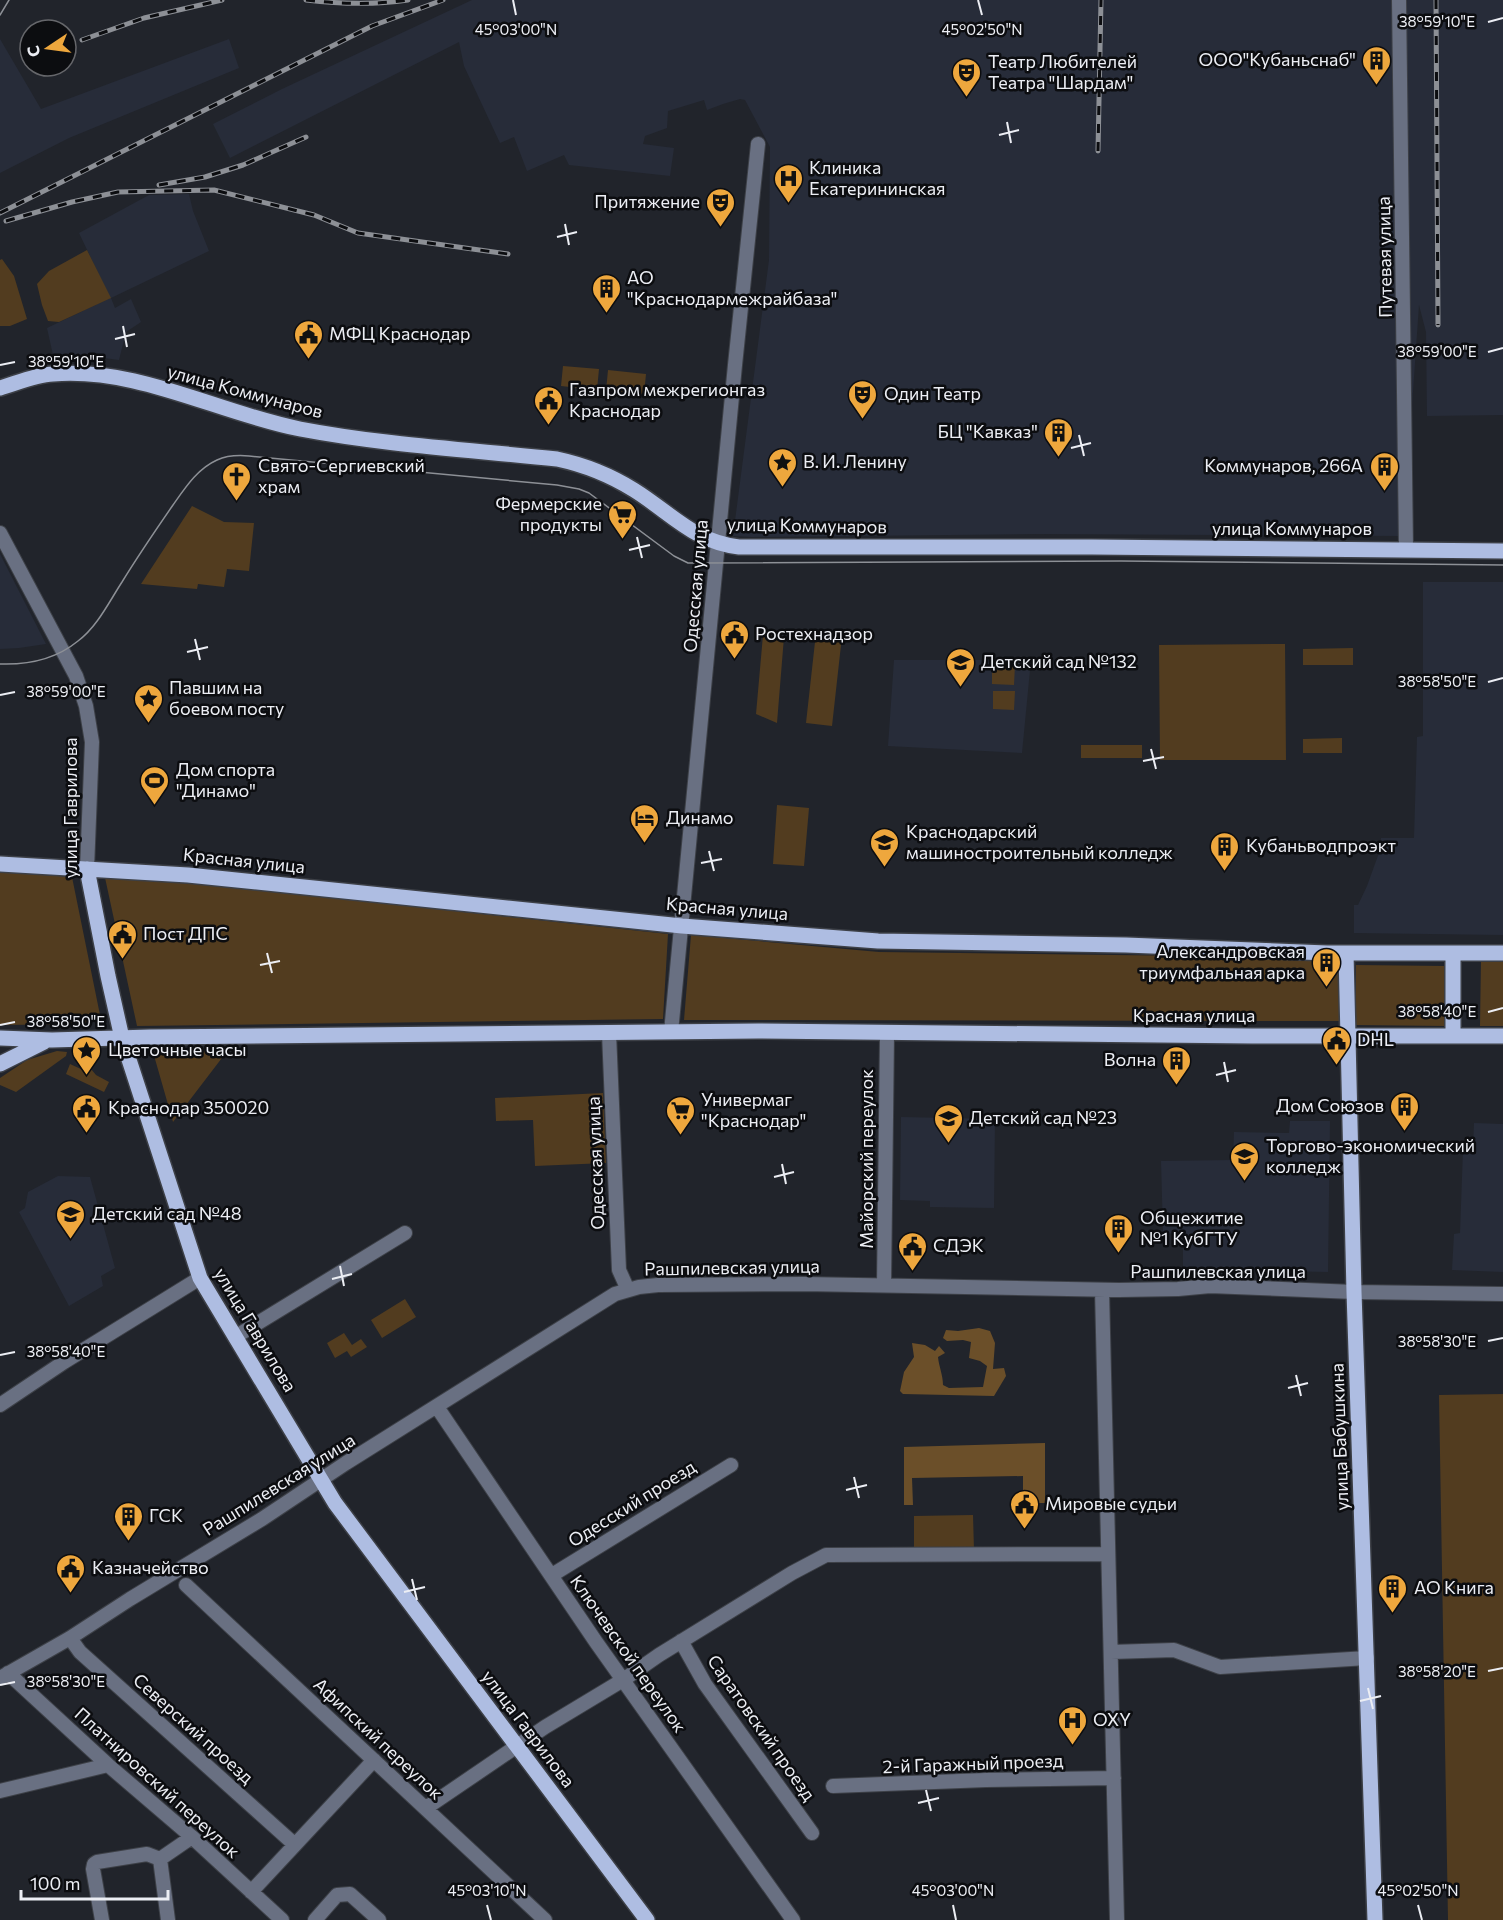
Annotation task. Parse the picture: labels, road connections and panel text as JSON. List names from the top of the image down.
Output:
{
  "streets": {
    "main road": [
      "улица Коммунаров",
      "улица Гаврилова",
      "Красная улица",
      "улица Бабушкина"
    ],
    "street": [
      "Путевая улица",
      "Одесская улица",
      "Майорский переулок",
      "Рашпилевская улица",
      "Одесский проезд",
      "Ключевской переулок",
      "Саратовский проезд",
      "Северский проезд",
      "Афипский переулок",
      "2-й Гаражный проезд",
      "Платнировский переулок"
    ]
  },
  "crossings": [
    ["Путевая улица", "улица Коммунаров"],
    ["улица Коммунаров", "Одесская улица"],
    ["Одесская улица", "Красная улица"],
    ["Одесская улица", "Рашпилевская улица"],
    ["улица Гаврилова", "Красная улица"],
    ["улица Гаврилова", "Рашпилевская улица"],
    ["Красная улица", "Майорский переулок"],
    ["Красная улица", "улица Бабушкина"],
    ["Майорский переулок", "Рашпилевская улица"],
    ["Рашпилевская улица", "улица Бабушкина"],
    ["Рашпилевская улица", "Ключевской переулок"],
    ["Рашпилевская улица", "Северский проезд"],
    ["Рашпилевская улица", "Платнировский переулок"],
    ["Одесский проезд", "Ключевской переулок"]
  ],
  "places": {
    "building": [
      "ООО\"Кубаньснаб\"",
      "АО \"Краснодармежрайбаза\"",
      "БЦ \"Кавказ\"",
      "Коммунаров, 266А",
      "Кубаньводпроэкт",
      "Александровская триумфальная арка",
      "Волна",
      "Дом Союзов",
      "Общежитие №1 КубГТУ",
      "ГСК",
      "АО Книга"
    ],
    "theatre": ["Театр Любителей Театра \"Шардам\"", "Притяжение", "Один Театр"],
    "hospital": ["Клиника Екатерининская", "OXY"],
    "public building": [
      "МФЦ Краснодар",
      "Газпром межрегионгаз Краснодар",
      "Ростехнадзор",
      "Пост ДПС",
      "DHL",
      "Краснодар 350020",
      "СДЭК",
      "Мировые судьи",
      "Казначейство"
    ],
    "place": ["В. И. Ленину", "Павшим на боевом посту", "Цветочные часы"],
    "church": ["Свято-Сергиевский храм"],
    "supermarket": ["Фермерские продукты", "Универмаг \"Краснодар\""],
    "school or university": [
      "Детский сад №132",
      "Краснодарский машиностроительный колледж",
      "Детский сад №23",
      "Торгово-экономический колледж",
      "Детский сад №48"
    ],
    "sports": ["Дом спорта \"Динамо\""],
    "hotel": ["Динамо"]
  },
  "scale_bar": "100 m",
  "north": "left",
  "coordinates": [
    "38°59'10\"E",
    "45°03'00\"N",
    "45°02'50\"N",
    "38°59'00\"E",
    "38°58'50\"E",
    "38°58'40\"E",
    "38°58'30\"E",
    "38°58'20\"E",
    "45°03'10\"N"
  ]
}
